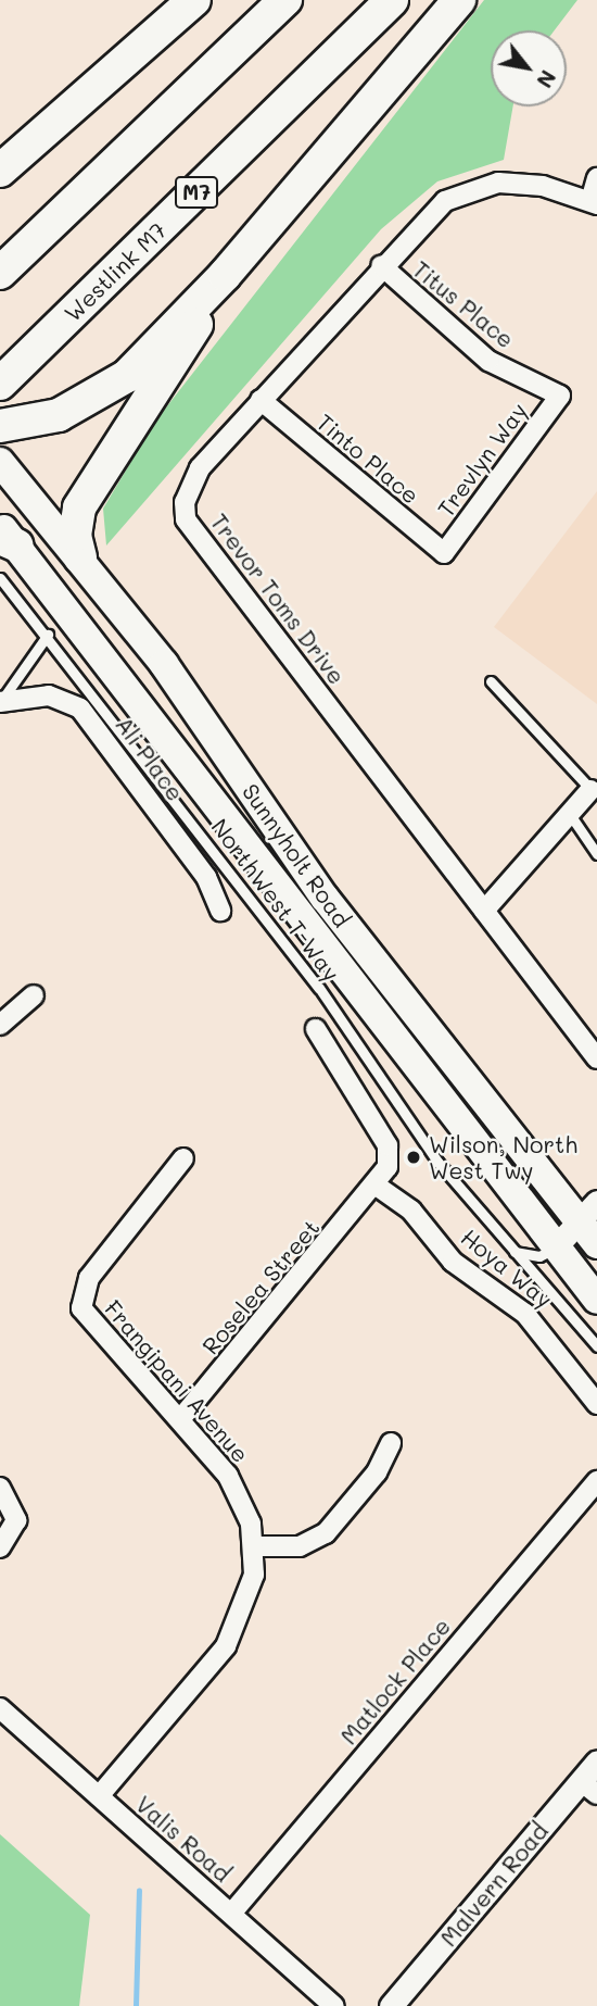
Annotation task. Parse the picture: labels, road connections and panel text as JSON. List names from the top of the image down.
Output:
{
  "streets": {
    "highway": ["M7", "Westlink M7"],
    "main road": ["Sunnyholt Road"],
    "street": [
      "Titus Place",
      "Tinto Place",
      "Trevlyn Way",
      "Trevor Toms Drive",
      "Ali Place",
      "Hoya Way",
      "Roselea Street",
      "Frangipani Avenue",
      "Matlock Place",
      "Valis Road",
      "Malvern Road"
    ],
    "lane": ["NorthWest T-Way"]
  },
  "crossings": [
    ["Titus Place", "Trevlyn Way"],
    ["Titus Place", "Trevor Toms Drive"],
    ["Tinto Place", "Trevlyn Way"],
    ["Tinto Place", "Trevor Toms Drive"],
    ["Hoya Way", "Roselea Street"],
    ["Roselea Street", "Frangipani Avenue"],
    ["Frangipani Avenue", "Valis Road"],
    ["Matlock Place", "Valis Road"]
  ],
  "places": ["Wilson, North West Twy"],
  "north": "bottom right"
}
